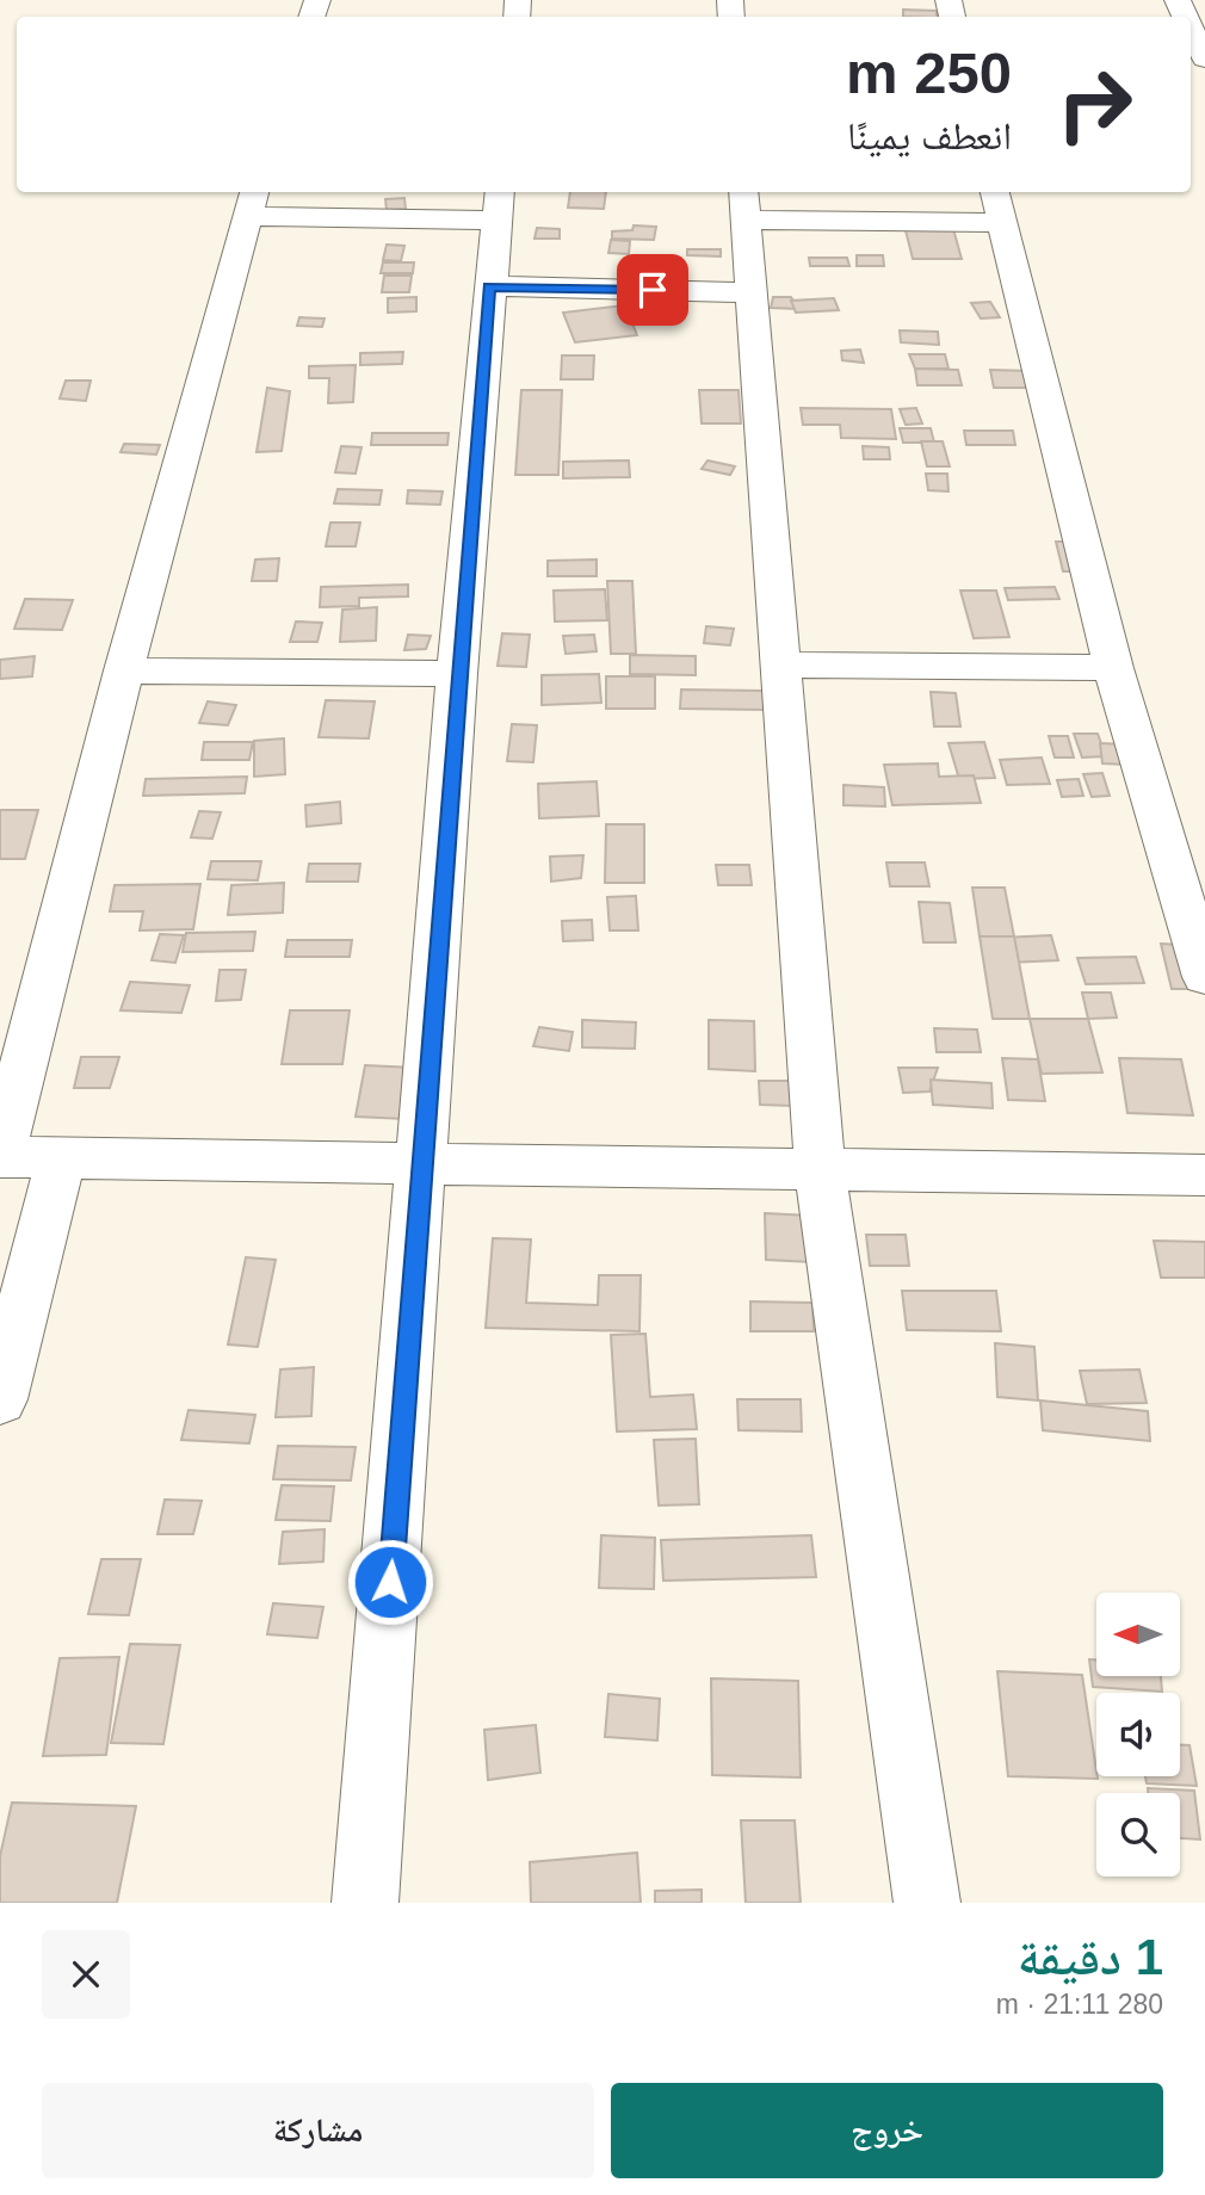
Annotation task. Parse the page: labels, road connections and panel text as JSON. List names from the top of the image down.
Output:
{
  "north": "left",
  "page": {
    "turn": ["250 m", "انعطف يمينًا"],
    "heading": ["1 دقيقة", "280 m · 21:11"],
    "buttons": ["خروج", "مشاركة"]
  }
}
